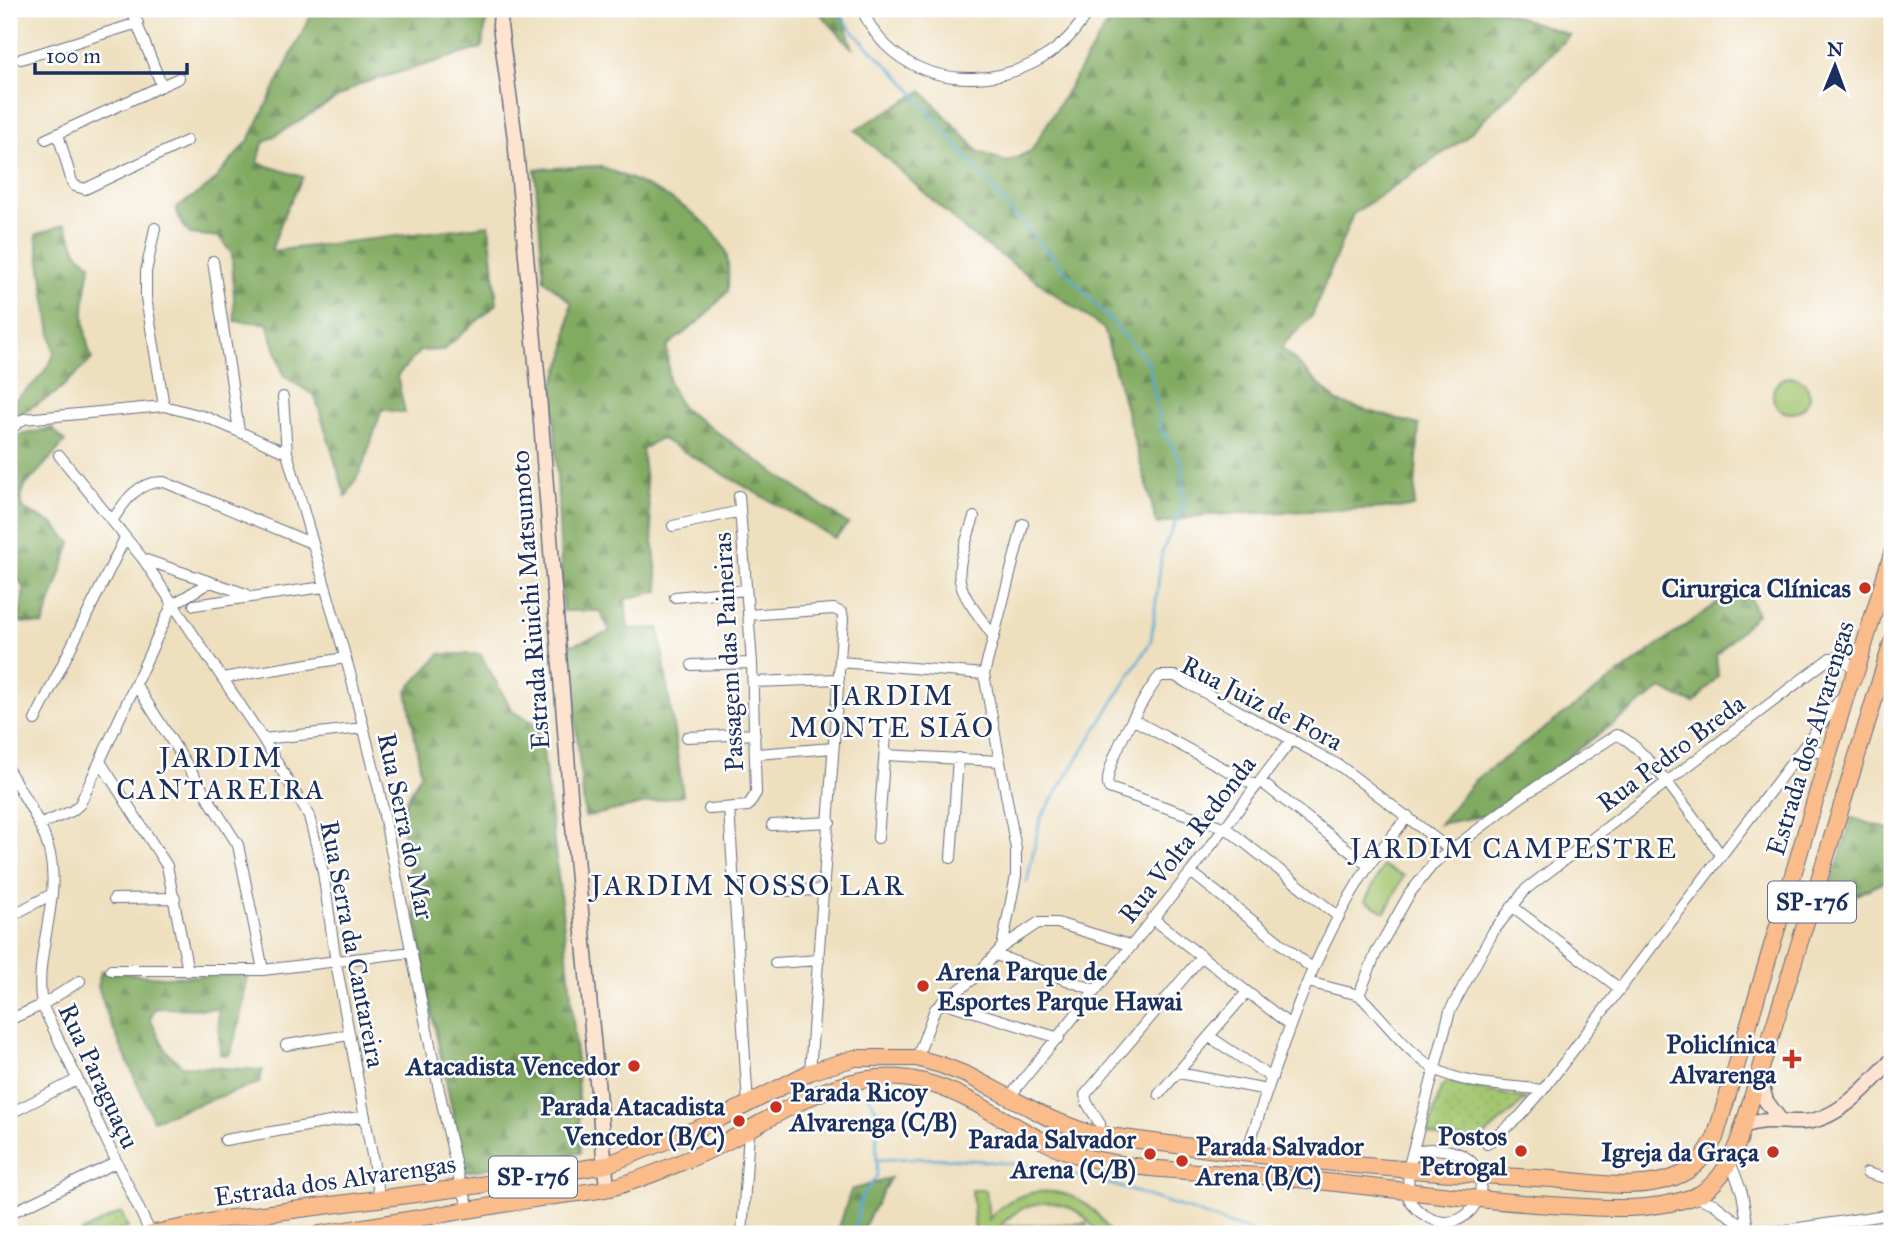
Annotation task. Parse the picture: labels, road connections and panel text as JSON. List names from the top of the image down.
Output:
{
  "streets": {
    "main road": ["Estrada dos Alvarengas", "SP-176"],
    "street": [
      "Estrada Riuichi Matsumoto",
      "Passagem das Paineiras",
      "Rua Juiz de Fora",
      "Rua Pedro Breda",
      "Rua Serra do Mar",
      "Rua Volta Redonda",
      "Rua Serra da Cantareira",
      "Rua Paraguaçu"
    ]
  },
  "crossings": [
    ["Estrada Riuichi Matsumoto", "Estrada dos Alvarengas"],
    ["Rua Juiz de Fora", "Rua Volta Redonda"],
    ["Estrada dos Alvarengas", "Rua Pedro Breda"],
    ["Estrada dos Alvarengas", "Rua Serra do Mar"],
    ["Estrada dos Alvarengas", "Rua Volta Redonda"],
    ["Estrada dos Alvarengas", "Rua Serra da Cantareira"],
    ["Estrada dos Alvarengas", "Rua Paraguaçu"]
  ],
  "districts": [
    "JARDIM MONTE SIÃO",
    "JARDIM CANTAREIRA",
    "JARDIM CAMPESTRE",
    "JARDIM NOSSO LAR"
  ],
  "places": {
    "other": [
      "Cirurgica Clínicas",
      "Arena Parque de Esportes Parque Hawai",
      "Atacadista Vencedor",
      "Parada Ricoy Alvarenga (C/B)",
      "Parada Atacadista Vencedor (B/C)",
      "Postos Petrogal",
      "Igreja da Graça",
      "Parada Salvador Arena (C/B)",
      "Parada Salvador Arena (B/C)"
    ],
    "health": ["Policlínica Alvarenga"]
  },
  "scale_bar": "100 m",
  "north": "top"
}
